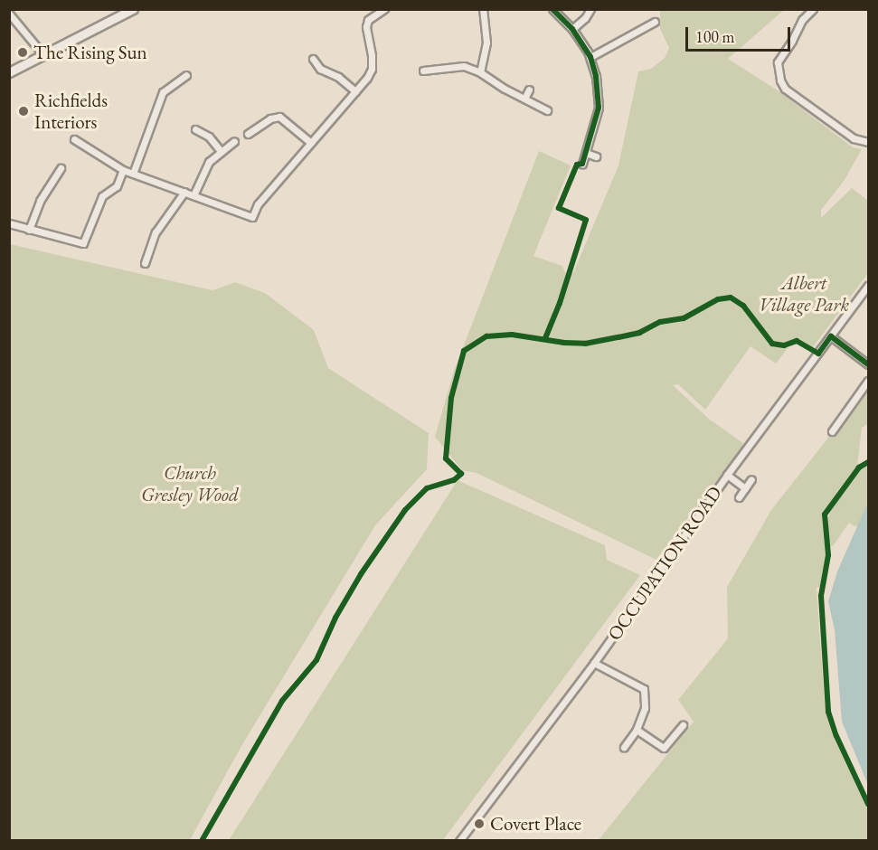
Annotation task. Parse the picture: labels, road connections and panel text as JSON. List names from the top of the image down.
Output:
{
  "streets": {
    "street": ["OCCUPATION ROAD"]
  },
  "parks": ["Albert Village Park", "Church Gresley Wood"],
  "places": ["The Rising Sun", "Richfields Interiors", "Covert Place"],
  "scale_bar": "100 m"
}
